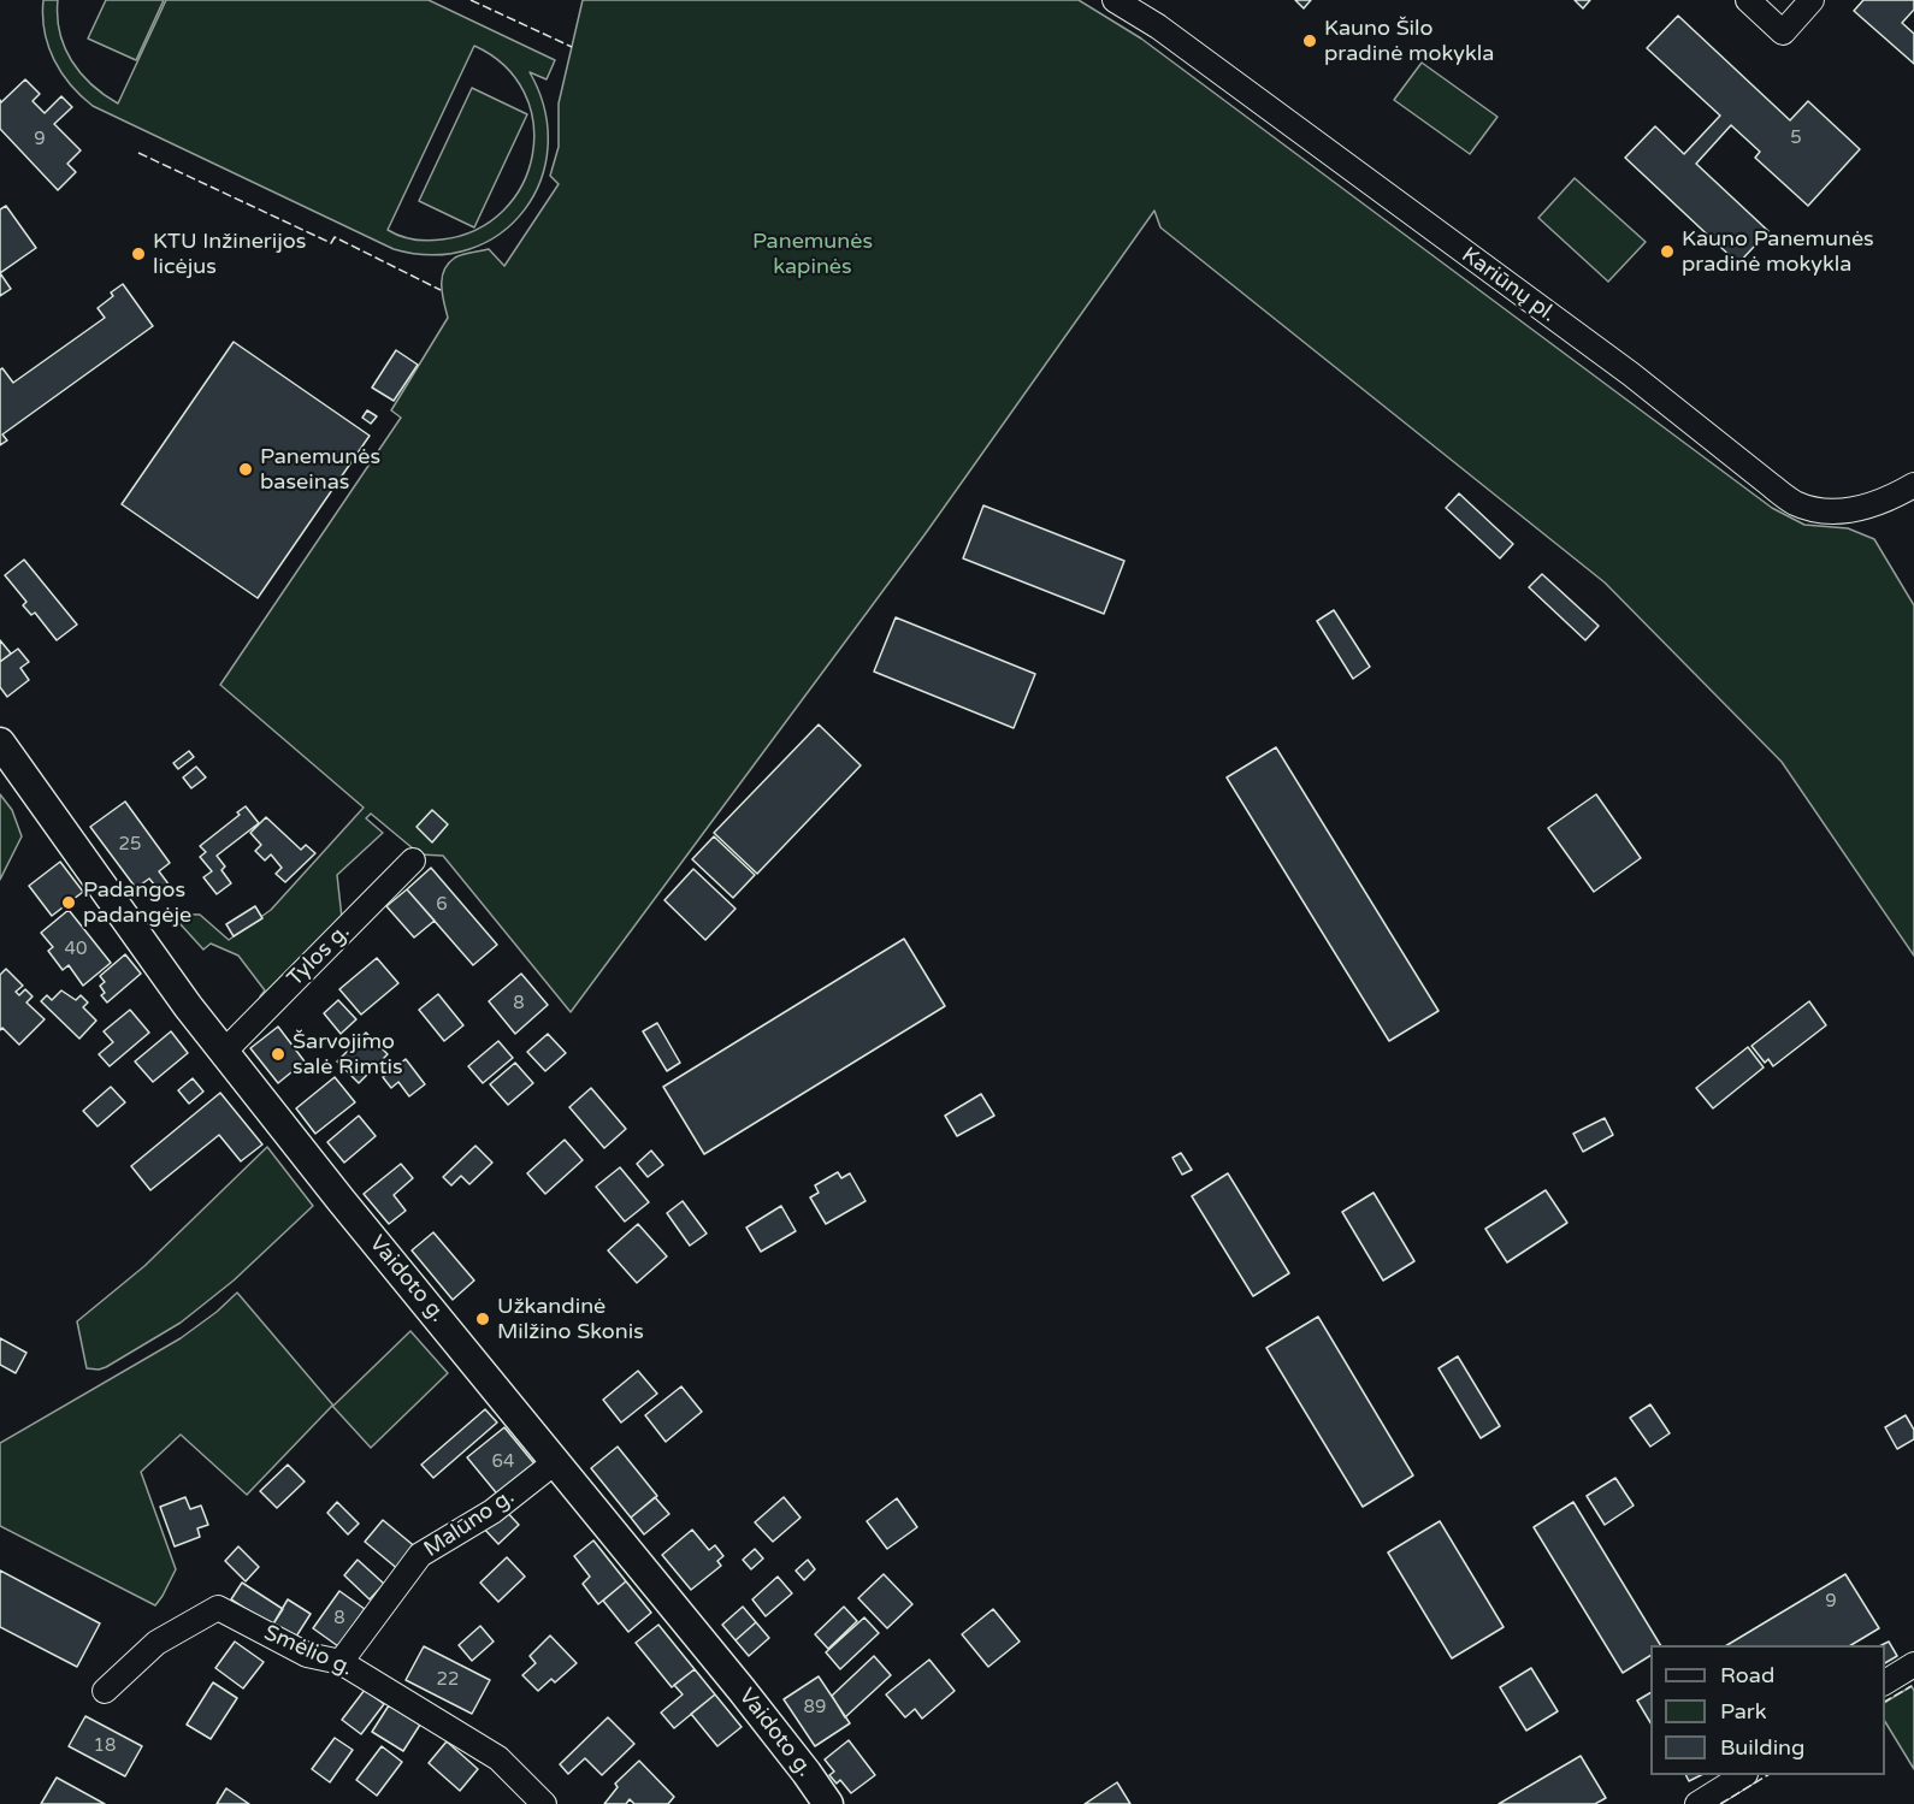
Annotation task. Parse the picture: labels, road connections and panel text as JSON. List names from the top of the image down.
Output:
{
  "streets": {
    "main road": ["Vaidoto g."],
    "street": [
      "Kariūnų pl.",
      "Tylos g.",
      "Malūno g.",
      "Smėlio g."
    ]
  },
  "crossings": [
    ["Tylos g.", "Vaidoto g."],
    ["Vaidoto g.", "Malūno g."],
    ["Malūno g.", "Smėlio g."]
  ],
  "parks": ["Panemunės kapinės"],
  "places": [
    "Kauno Šilo pradinė mokykla",
    "Kauno Panemunės pradinė mokykla",
    "KTU Inžinerijos licėjus",
    "Panemunės baseinas",
    "Padangos padangėje",
    "Šarvojimo salė Rimtis",
    "Užkandinė Milžino Skonis"
  ],
  "house_numbers": [
    "5",
    "9",
    "25",
    "6",
    "40",
    "8",
    "64",
    "9",
    "8",
    "22",
    "89",
    "18"
  ],
  "legend": ["Road", "Park", "Building"]
}
